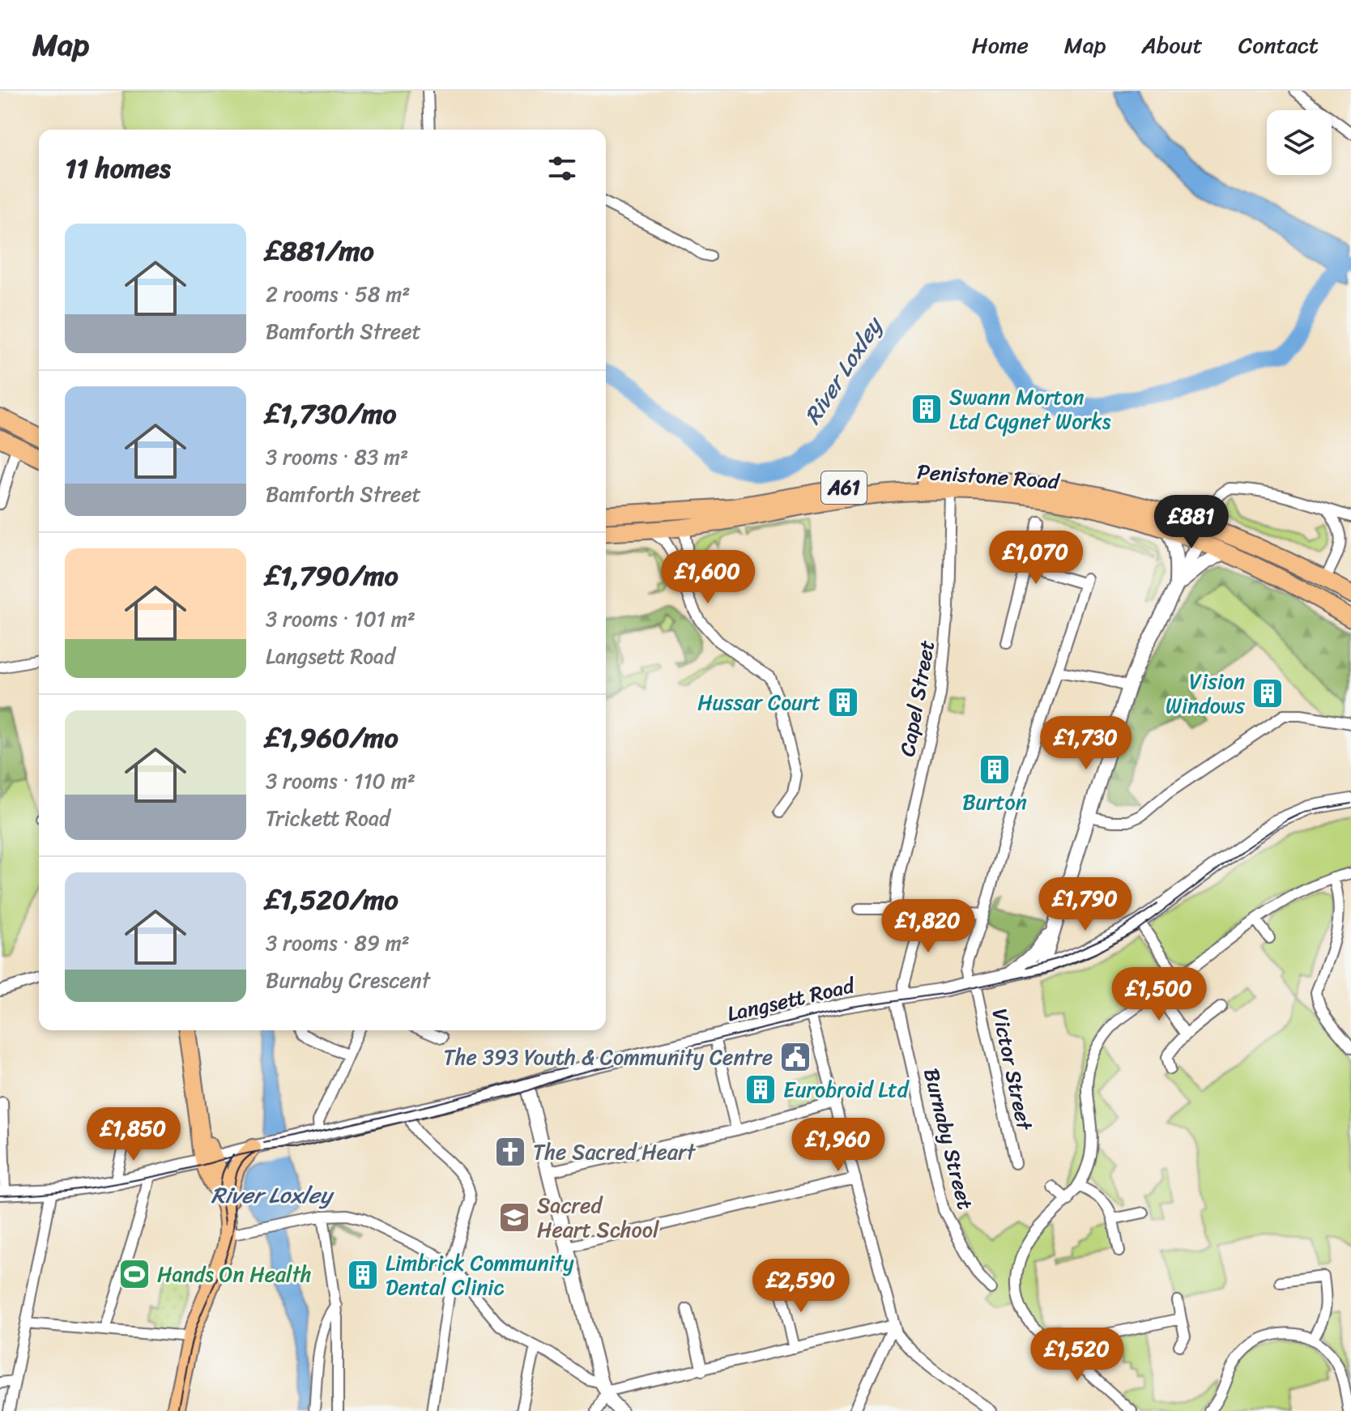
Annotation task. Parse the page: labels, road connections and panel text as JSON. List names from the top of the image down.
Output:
{
  "streets": {
    "main road": ["Penistone Road", "A61"],
    "street": [
      "Capel Street",
      "Langsett Road",
      "Victor Street",
      "Burnaby Street"
    ]
  },
  "crossings": [
    ["Penistone Road", "Capel Street"],
    ["Langsett Road", "Victor Street"],
    ["Langsett Road", "Burnaby Street"]
  ],
  "water": ["River Loxley"],
  "places": {
    "building": [
      "Swann Morton Ltd Cygnet Works",
      "Vision Windows",
      "Hussar Court",
      "Burton",
      "Eurobroid Ltd",
      "Limbrick Community Dental Clinic"
    ],
    "public building": ["The 393 Youth & Community Centre"],
    "church": ["The Sacred Heart"],
    "school or university": ["Sacred Heart School"],
    "sports": ["Hands On Health"]
  },
  "page": {
    "header": "Map",
    "nav": [
      "Home",
      "Map",
      "About",
      "Contact"
    ],
    "heading": "11 homes",
    "list": [
      {
        "name": "£881/mo",
        "note": "2 rooms · 58 m² · Bamforth Street"
      },
      {
        "name": "£1,730/mo",
        "note": "3 rooms · 83 m² · Bamforth Street"
      },
      {
        "name": "£1,790/mo",
        "note": "3 rooms · 101 m² · Langsett Road"
      },
      {
        "name": "£1,960/mo",
        "note": "3 rooms · 110 m² · Trickett Road"
      },
      {
        "name": "£1,520/mo",
        "note": "3 rooms · 89 m² · Burnaby Crescent"
      }
    ],
    "price": [
      "£881",
      "£1,070",
      "£1,600",
      "£1,730",
      "£1,790",
      "£1,820",
      "£1,500",
      "£1,850",
      "£1,960",
      "£2,590",
      "£1,520"
    ]
  }
}
